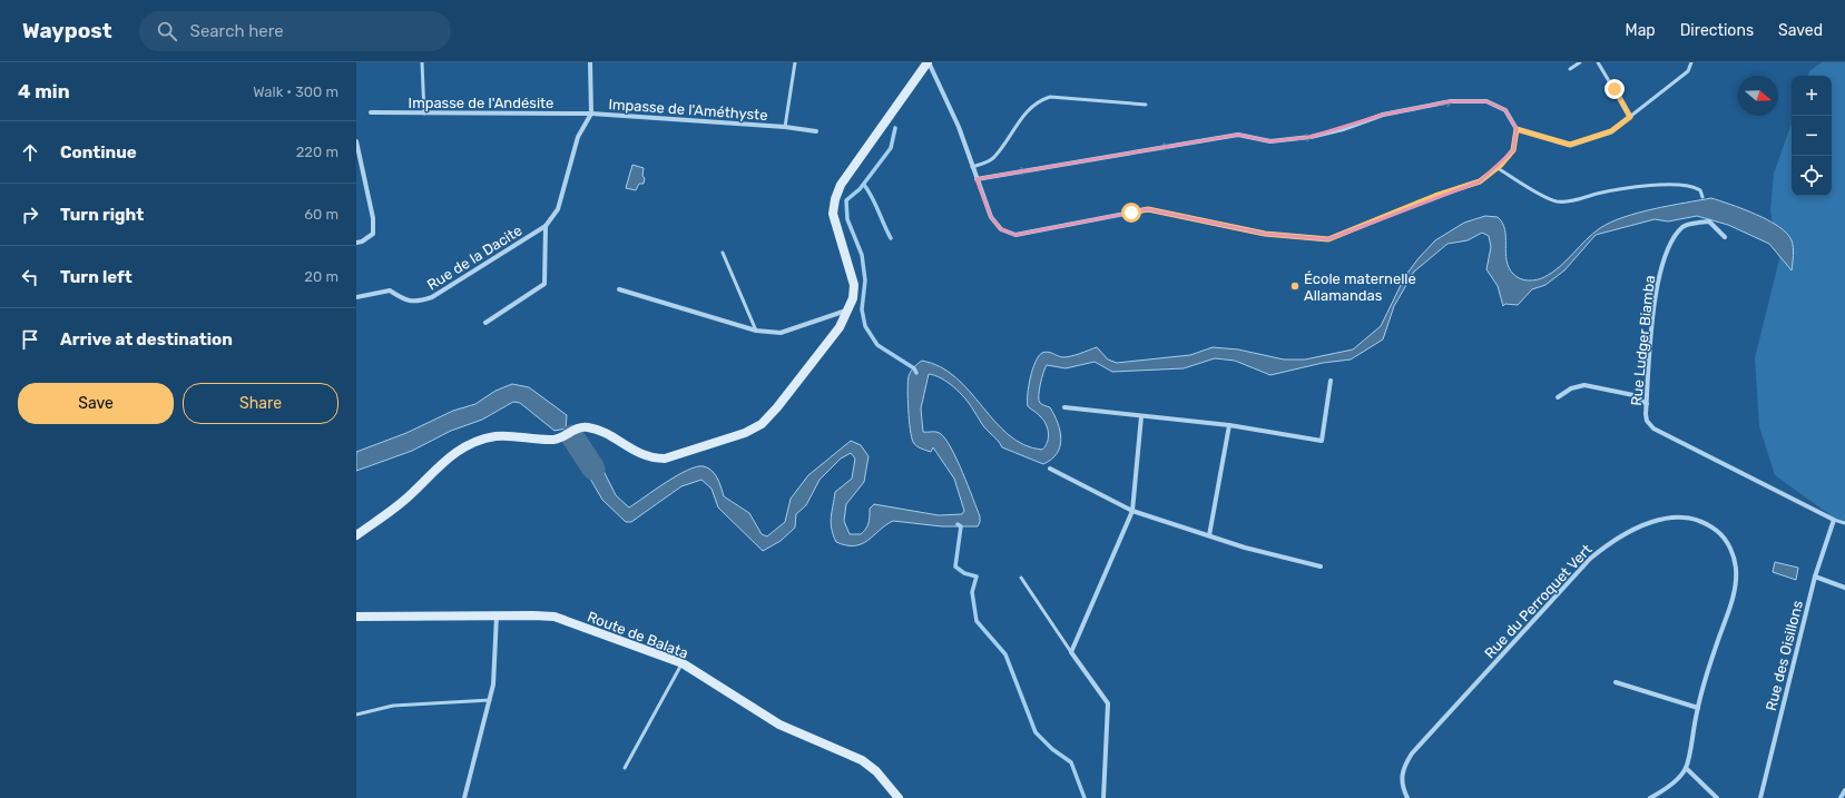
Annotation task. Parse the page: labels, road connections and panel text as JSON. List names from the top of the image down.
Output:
{
  "streets": {
    "street": [
      "Impasse de l'Andésite",
      "Impasse de l'Améthyste",
      "Rue de la Dacite",
      "Rue Ludger Biamba",
      "Rue du Perroquet Vert",
      "Route de Balata",
      "Rue des Oisillons"
    ]
  },
  "crossings": [
    ["Impasse de l'Andésite", "Impasse de l'Améthyste"],
    ["Impasse de l'Andésite", "Rue de la Dacite"],
    ["Impasse de l'Améthyste", "Rue de la Dacite"],
    ["Rue Ludger Biamba", "Rue des Oisillons"]
  ],
  "places": ["École maternelle Allamandas"],
  "north": "right",
  "page": {
    "header": "Waypost",
    "search": "Search here",
    "nav": ["Map", "Directions", "Saved"],
    "heading": ["4 min", "Walk · 300 m"],
    "map_buttons": ["+", "−"],
    "list": [
      ["Continue", "220 m"],
      ["Turn right", "60 m"],
      ["Turn left", "20 m"],
      "Arrive at destination"
    ],
    "buttons": ["Save", "Share"]
  }
}
